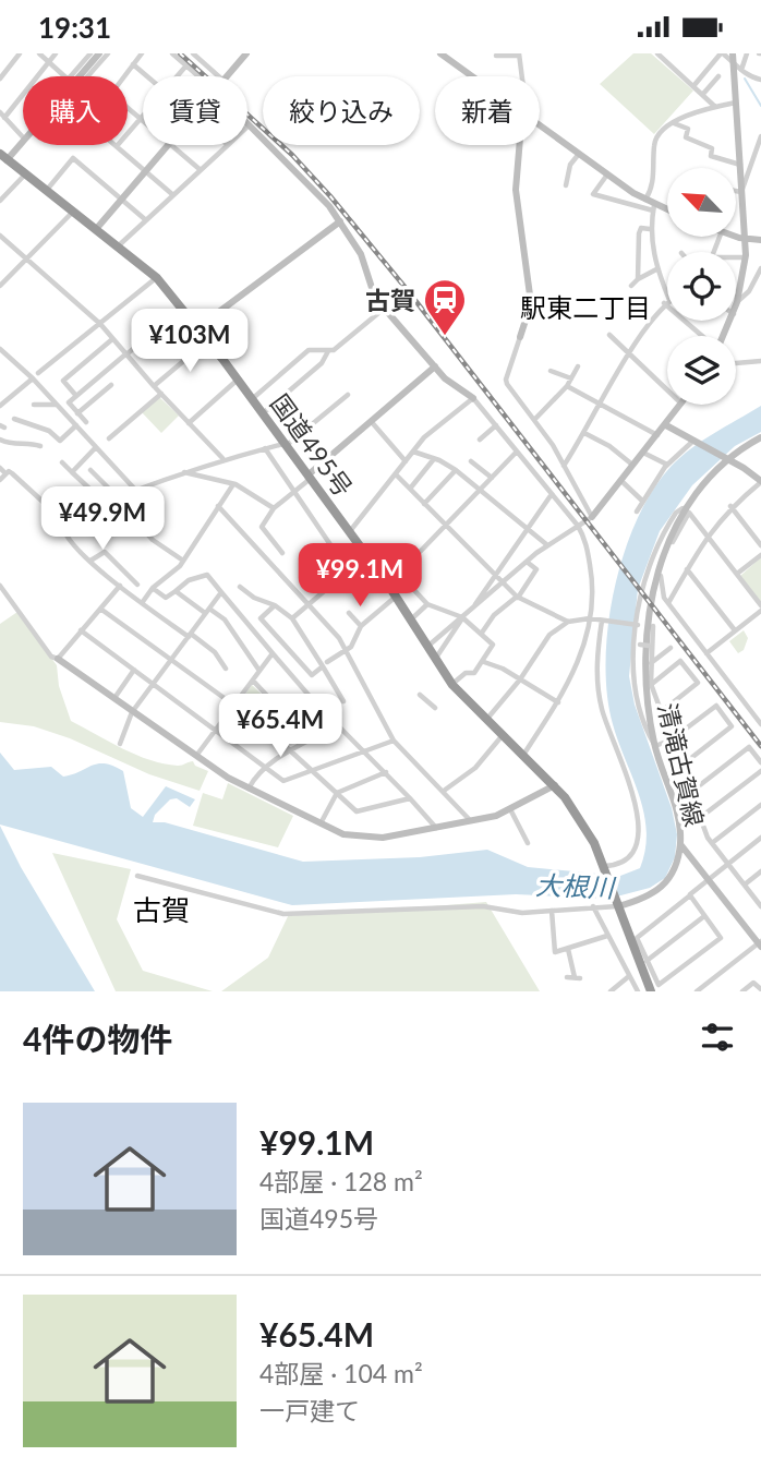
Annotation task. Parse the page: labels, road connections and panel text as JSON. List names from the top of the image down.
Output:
{
  "streets": {
    "highway": ["国道495号"],
    "street": ["清滝古賀線"]
  },
  "crossings": [
    ["国道495号", "清滝古賀線"]
  ],
  "districts": ["駅東二丁目", "古賀"],
  "water": ["大根川"],
  "places": {
    "station": ["古賀"]
  },
  "north": "top left",
  "page": {
    "status": "19:31",
    "chip": [
      "購入",
      "賃貸",
      "絞り込み",
      "新着"
    ],
    "price": [
      "¥103M",
      "¥49.9M",
      "¥99.1M",
      "¥65.4M"
    ],
    "heading": "4件の物件",
    "list": [
      {
        "name": "¥99.1M",
        "note": "4部屋 · 128 m² · 国道495号"
      },
      {
        "name": "¥65.4M",
        "note": "4部屋 · 104 m² · 一戸建て"
      }
    ]
  }
}
